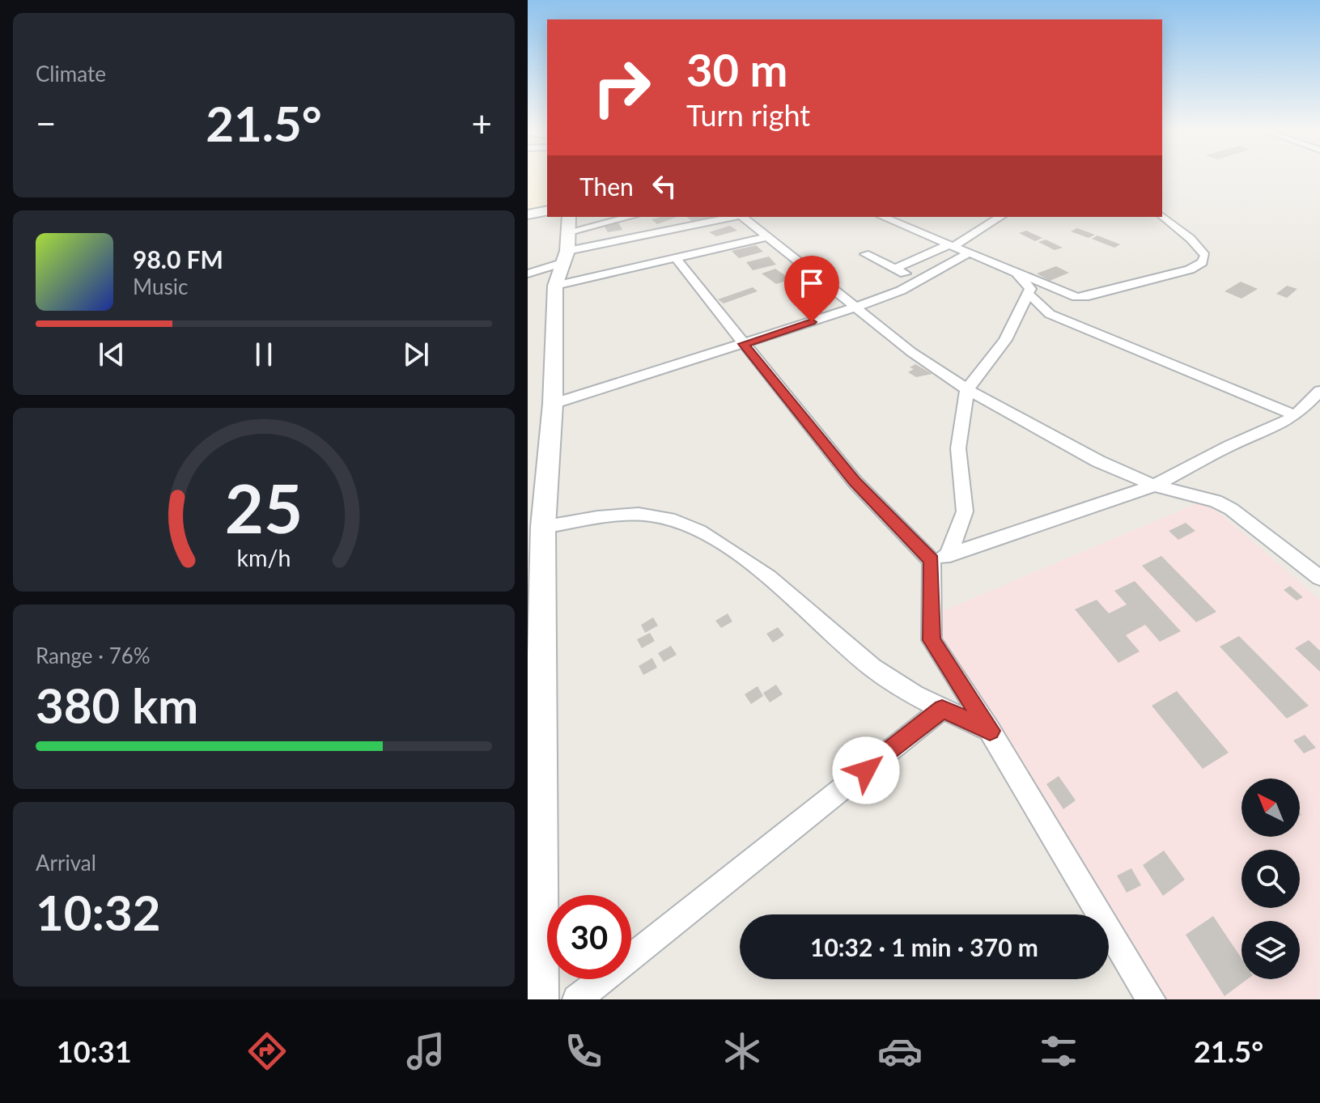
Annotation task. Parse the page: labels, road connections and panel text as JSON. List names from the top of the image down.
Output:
{
  "north": "top left",
  "page": {
    "tile": [
      "Climate",
      ["Range · 76%", "380 km"],
      ["Arrival", "10:32"]
    ],
    "turn": ["30 m", "Turn right"],
    "heat": ["−", "21.5°", "+"],
    "then": "Then",
    "song": ["98.0 FM", "Music"],
    "limit": "30",
    "trip": "10:32 · 1 min · 370 m",
    "tabs": ["10:31", "21.5°"],
    "gauge": ["25", "km/h"]
  }
}
